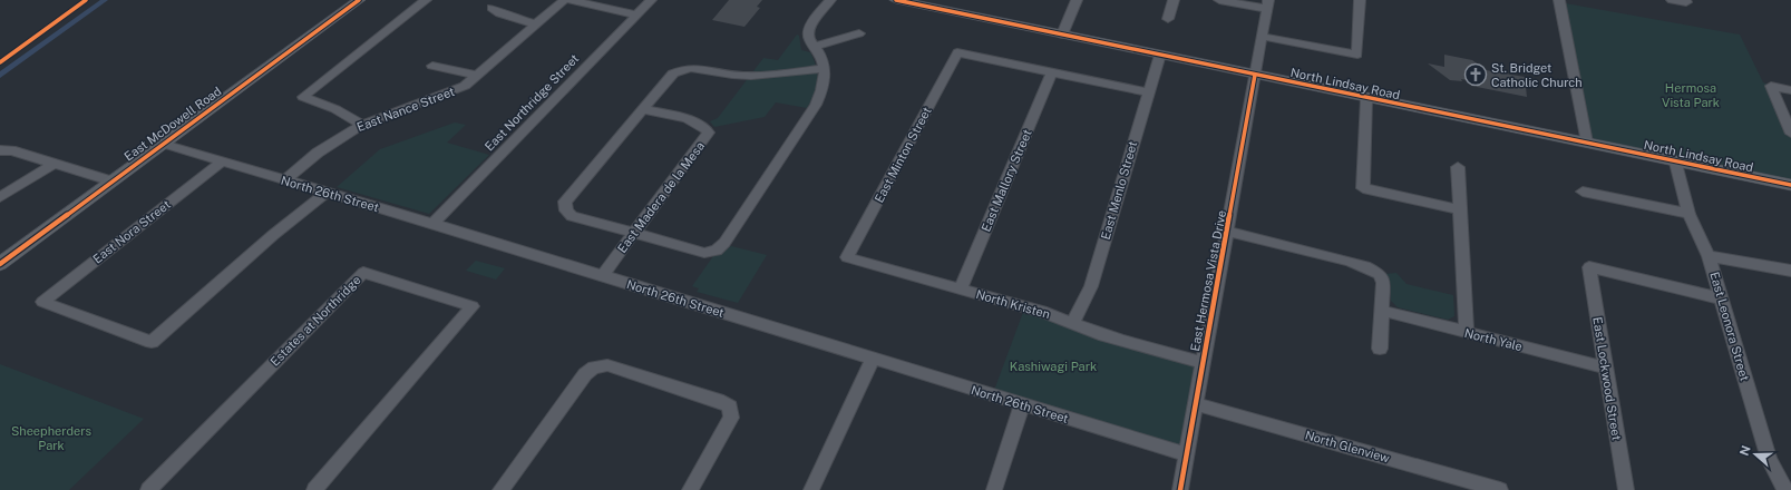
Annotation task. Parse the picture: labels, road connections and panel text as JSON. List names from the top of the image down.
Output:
{
  "streets": {
    "main road": ["North Lindsay Road", "East McDowell Road"],
    "street": [
      "East Northridge Street",
      "East Nance Street",
      "East Minton Street",
      "East Mallory Street",
      "East Menlo Street",
      "North 26th Street",
      "East Madera de la Mesa",
      "East Nora Street",
      "East Hermosa Vista Drive",
      "North Kristen",
      "Estates at Northridge",
      "East Leonora Street",
      "North Yale",
      "East Lockwood Street",
      "North Glenview"
    ]
  },
  "crossings": [
    ["North Lindsay Road", "East Menlo Street"],
    ["North Lindsay Road", "East Hermosa Vista Drive"],
    ["North Lindsay Road", "East Leonora Street"],
    ["East Northridge Street", "North 26th Street"],
    ["East Nance Street", "North 26th Street"],
    ["East McDowell Road", "North 26th Street"],
    ["East Minton Street", "East Mallory Street"],
    ["East Minton Street", "North Kristen"],
    ["East Mallory Street", "North Kristen"],
    ["East Menlo Street", "North Kristen"],
    ["North 26th Street", "East Madera de la Mesa"],
    ["North 26th Street", "East Nora Street"],
    ["North 26th Street", "East Hermosa Vista Drive"],
    ["East Hermosa Vista Drive", "North Kristen"],
    ["East Hermosa Vista Drive", "North Glenview"],
    ["East Leonora Street", "East Lockwood Street"],
    ["North Yale", "East Lockwood Street"]
  ],
  "parks": ["Hermosa Vista Park", "Kashiwagi Park", "Sheepherders Park"],
  "places": {
    "church": ["St. Bridget Catholic Church"]
  },
  "north": "left"
}
